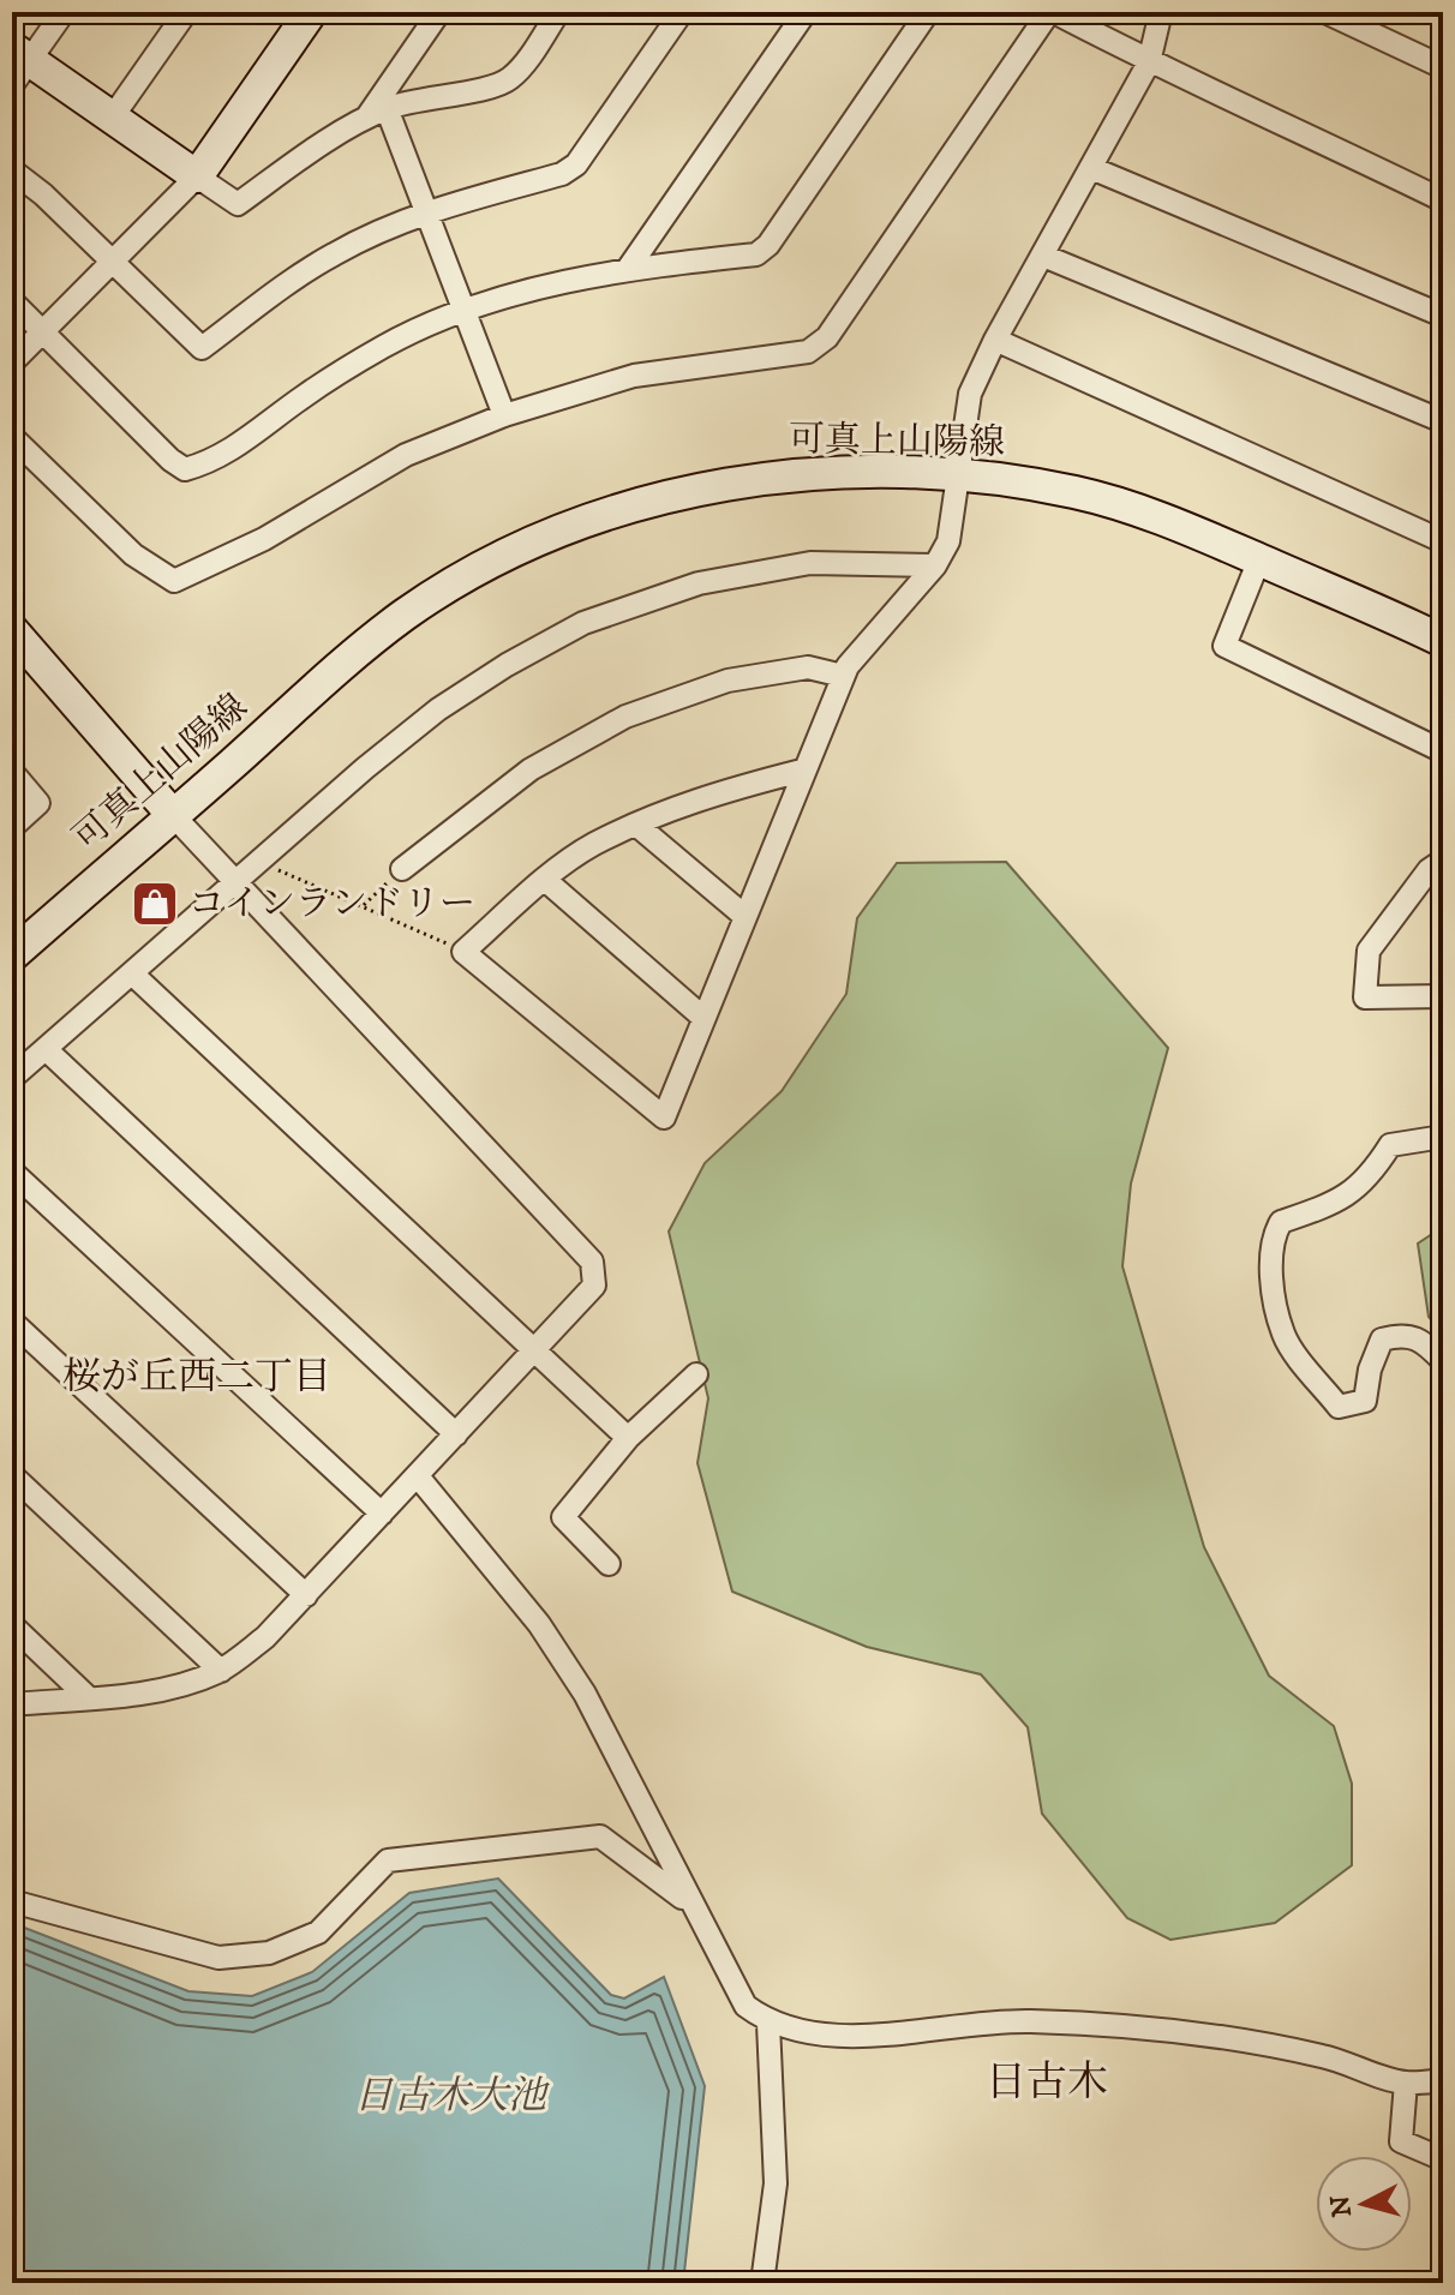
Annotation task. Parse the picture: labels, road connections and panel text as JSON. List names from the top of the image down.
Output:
{
  "streets": {
    "main road": ["可真上山陽線"]
  },
  "districts": ["桜が丘西二丁目", "日古木"],
  "water": ["日古木大池"],
  "places": {
    "shop": ["コインランドリー"]
  },
  "north": "left"
}
